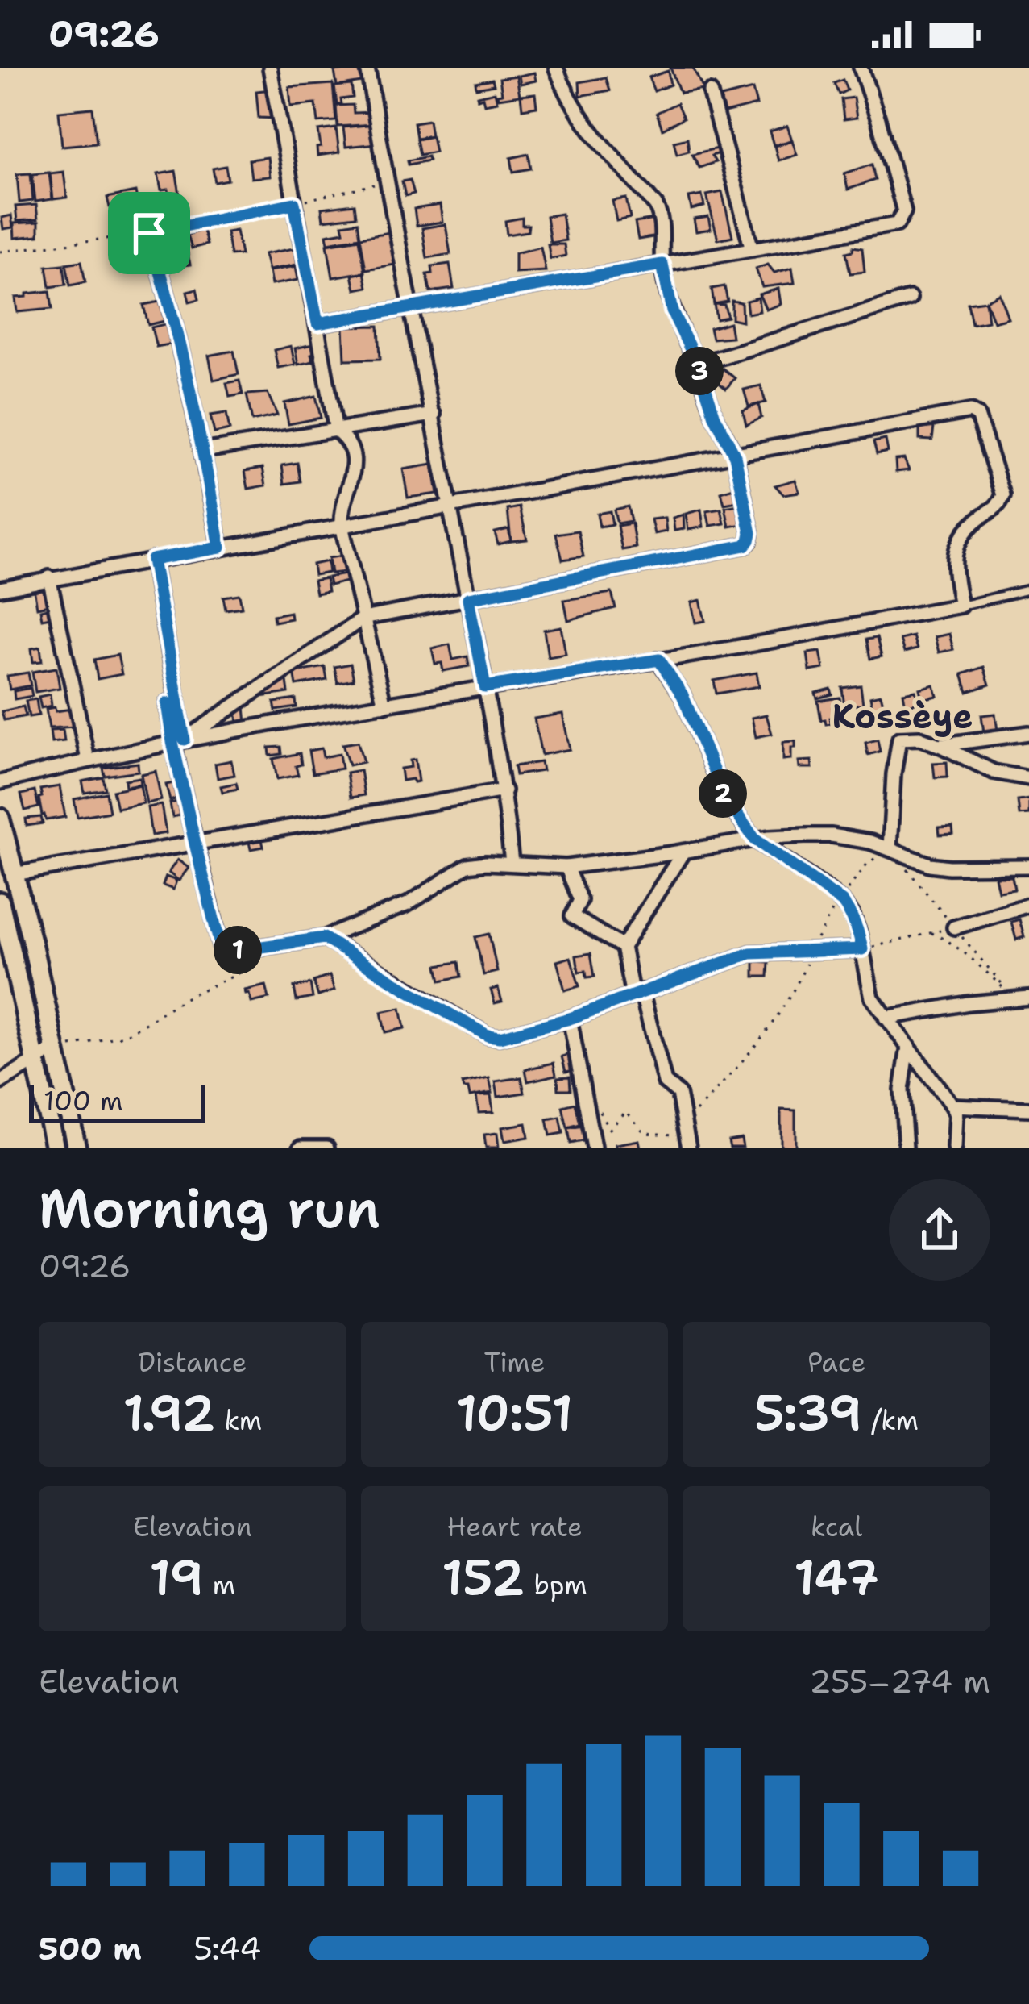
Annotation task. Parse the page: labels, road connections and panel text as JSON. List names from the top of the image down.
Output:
{
  "districts": ["Kossèye"],
  "scale_bar": "100 m",
  "page": {
    "status": "09:26",
    "pins": ["3", "2", "1"],
    "scale": "100 m",
    "heading": ["Morning run", "09:26"],
    "stats": [
      ["Distance", "1.92 km"],
      ["Time", "10:51"],
      ["Pace", "5:39 /km"],
      ["Elevation", "19 m"],
      ["Heart rate", "152 bpm"],
      ["kcal", "147"]
    ],
    "chart": ["Elevation", "255–274 m"],
    "list": [
      {
        "name": "500 m",
        "note": "5:44"
      }
    ]
  }
}
